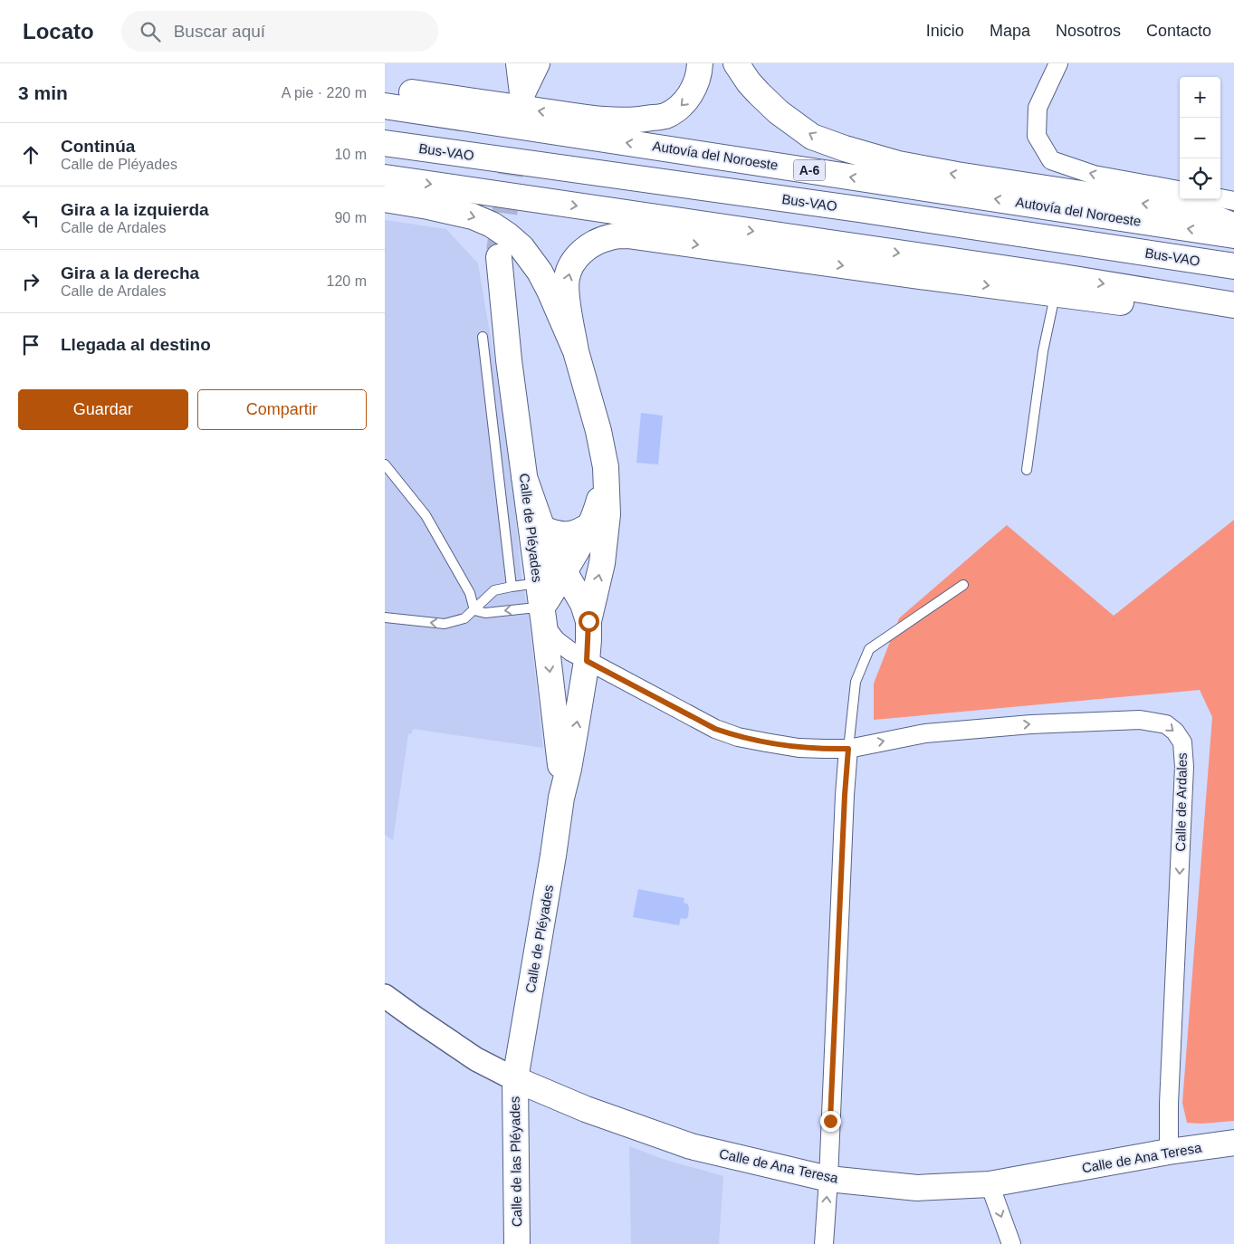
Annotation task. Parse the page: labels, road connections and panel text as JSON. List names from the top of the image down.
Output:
{
  "streets": {
    "main road": [
      "Bus-VAO",
      "Autovía del Noroeste",
      "A-6",
      "Calle de Pléyades",
      "Calle de Ana Teresa",
      "Calle de las Pléyades"
    ],
    "street": ["Calle de Ardales"]
  },
  "crossings": [
    ["Calle de Pléyades", "Calle de Ardales"],
    ["Calle de Pléyades", "Calle de Ana Teresa"],
    ["Calle de Pléyades", "Calle de las Pléyades"],
    ["Calle de Ardales", "Calle de Ana Teresa"],
    ["Calle de Ana Teresa", "Calle de las Pléyades"]
  ],
  "page": {
    "header": "Locato",
    "search": "Buscar aquí",
    "nav": [
      "Inicio",
      "Mapa",
      "Nosotros",
      "Contacto"
    ],
    "heading": ["3 min", "A pie · 220 m"],
    "map_buttons": ["+", "−"],
    "list": [
      ["Continúa", "Calle de Pléyades", "10 m"],
      ["Gira a la izquierda", "Calle de Ardales", "90 m"],
      ["Gira a la derecha", "Calle de Ardales", "120 m"],
      "Llegada al destino"
    ],
    "buttons": ["Guardar", "Compartir"]
  }
}
